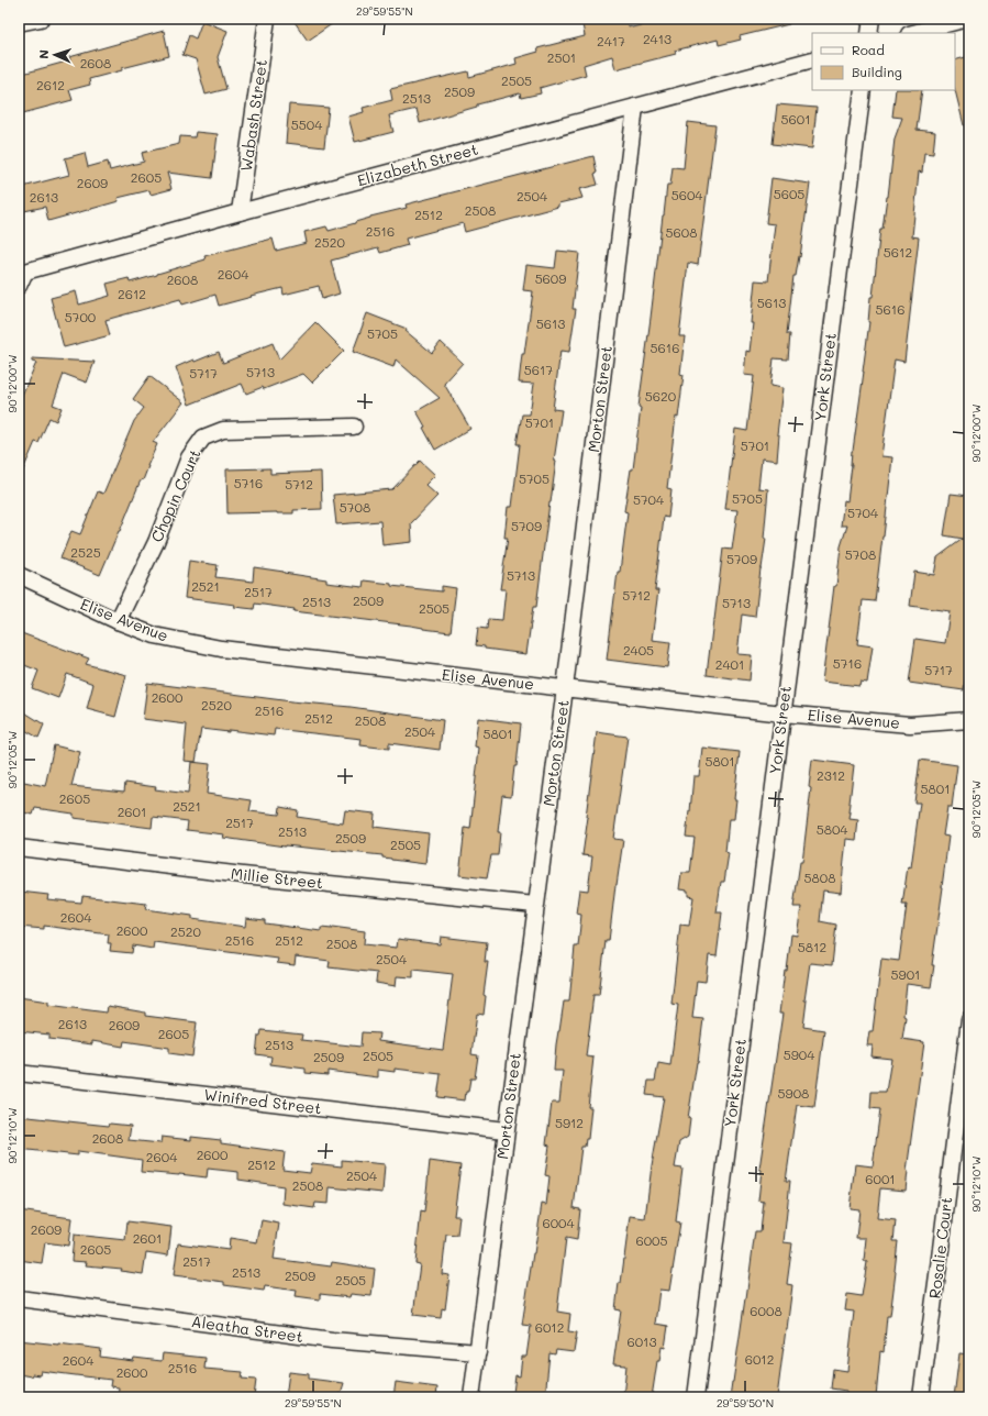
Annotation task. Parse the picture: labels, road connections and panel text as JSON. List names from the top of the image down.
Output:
{
  "streets": {
    "street": [
      "Wabash Street",
      "Elizabeth Street",
      "York Street",
      "Morton Street",
      "Chopin Court",
      "Elise Avenue",
      "Millie Street",
      "Winifred Street",
      "Rosalie Court",
      "Aleatha Street"
    ]
  },
  "crossings": [
    ["Wabash Street", "Elizabeth Street"],
    ["Elizabeth Street", "Morton Street"],
    ["York Street", "Elise Avenue"],
    ["Morton Street", "Elise Avenue"],
    ["Morton Street", "Millie Street"],
    ["Morton Street", "Winifred Street"],
    ["Morton Street", "Aleatha Street"],
    ["Chopin Court", "Elise Avenue"]
  ],
  "house_numbers": [
    "2413",
    "2417",
    "2501",
    "2608",
    "2505",
    "2612",
    "2509",
    "2513",
    "5601",
    "5504",
    "2605",
    "2609",
    "5605",
    "5604",
    "2504",
    "2613",
    "2508",
    "2512",
    "2516",
    "5608",
    "2520",
    "5612",
    "2604",
    "5609",
    "2608",
    "2612",
    "5613",
    "5616",
    "5700",
    "5613",
    "5705",
    "5616",
    "5617",
    "5713",
    "5717",
    "5620",
    "5701",
    "5701",
    "5705",
    "5716",
    "5712",
    "5705",
    "5704",
    "5708",
    "5704",
    "5709",
    "2525",
    "5708",
    "5709",
    "5713",
    "2521",
    "2517",
    "5712",
    "2509",
    "2513",
    "5713",
    "2505",
    "2405",
    "5716",
    "2401",
    "5717",
    "2600",
    "2520",
    "2516",
    "2512",
    "2508",
    "2504",
    "5801",
    "5801",
    "2312",
    "5801",
    "2605",
    "2521",
    "2601",
    "2517",
    "5804",
    "2513",
    "2509",
    "2505",
    "5808",
    "2604",
    "2600",
    "2520",
    "2516",
    "2512",
    "2508",
    "5812",
    "2504",
    "5901",
    "2613",
    "2609",
    "2605",
    "2513",
    "5904",
    "2505",
    "2509",
    "5908",
    "5912",
    "2608",
    "2600",
    "2604",
    "2512",
    "2504",
    "6001",
    "2508",
    "6004",
    "2609",
    "2601",
    "6005",
    "2605",
    "2517",
    "2513",
    "2509",
    "2505",
    "6008",
    "6012",
    "6013",
    "6012",
    "2604",
    "2516",
    "2600"
  ],
  "legend": ["Road", "Building"],
  "north": "left",
  "coordinates": [
    "29°59'55\"N",
    "90°12'00\"W",
    "90°12'05\"W",
    "90°12'10\"W",
    "29°59'50\"N"
  ]
}
